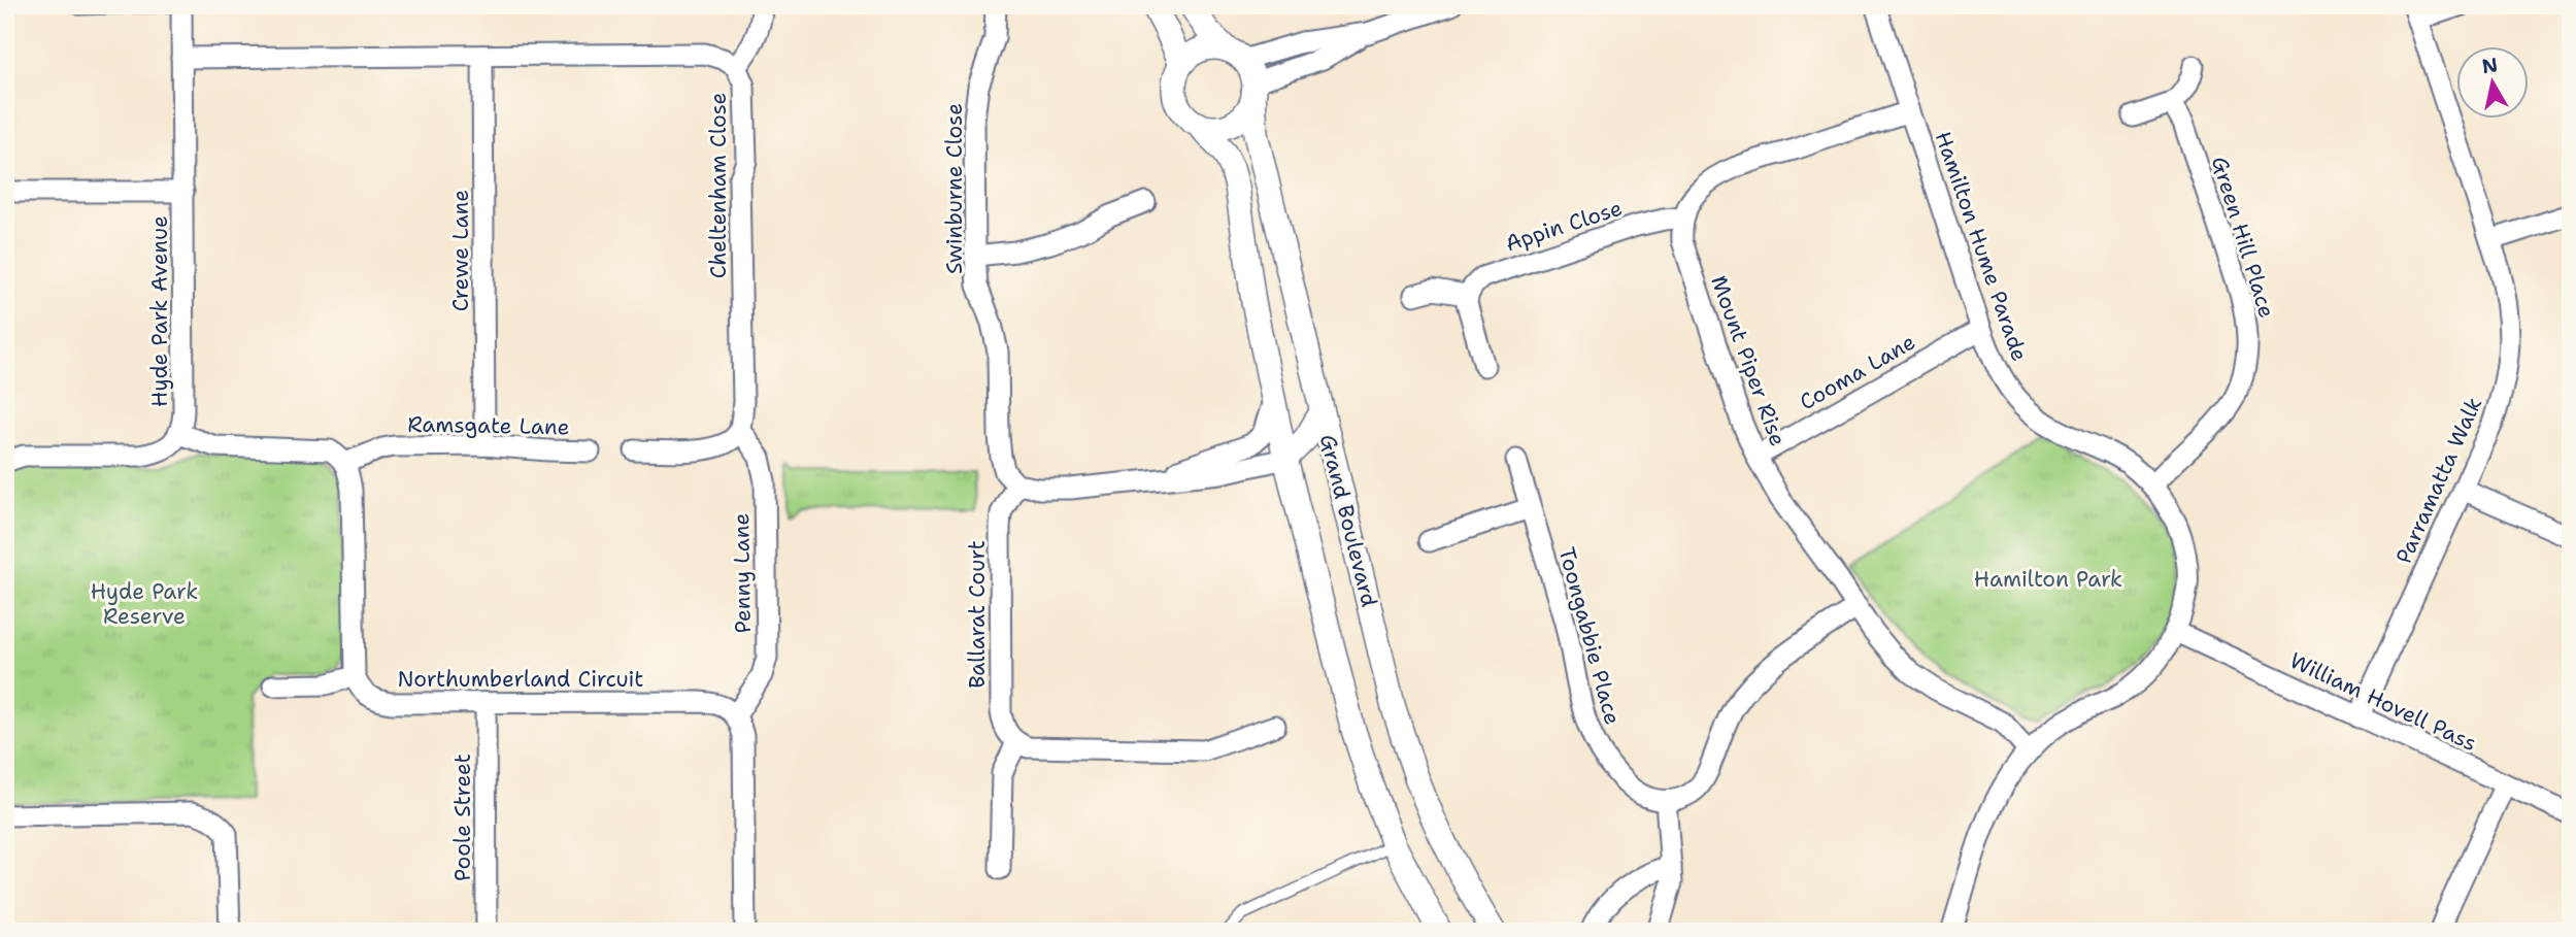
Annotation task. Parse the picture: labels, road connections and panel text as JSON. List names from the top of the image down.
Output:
{
  "streets": {
    "street": [
      "Cheltenham Close",
      "Swinburne Close",
      "Appin Close",
      "Green Hill Place",
      "Hamilton Hume Parade",
      "Crewe Lane",
      "Hyde Park Avenue",
      "Mount Piper Rise",
      "Cooma Lane",
      "Ramsgate Lane",
      "Parramatta Walk",
      "Grand Boulevard",
      "Penny Lane",
      "Ballarat Court",
      "Toongabbie Place",
      "Northumberland Circuit",
      "William Hovell Pass",
      "Poole Street"
    ]
  },
  "crossings": [
    ["Cheltenham Close", "Crewe Lane"],
    ["Cheltenham Close", "Hyde Park Avenue"],
    ["Cheltenham Close", "Penny Lane"],
    ["Swinburne Close", "Ballarat Court"],
    ["Appin Close", "Mount Piper Rise"],
    ["Green Hill Place", "Hamilton Hume Parade"],
    ["Hamilton Hume Parade", "Mount Piper Rise"],
    ["Hamilton Hume Parade", "Cooma Lane"],
    ["Hamilton Hume Parade", "William Hovell Pass"],
    ["Crewe Lane", "Ramsgate Lane"],
    ["Mount Piper Rise", "Cooma Lane"],
    ["Parramatta Walk", "William Hovell Pass"],
    ["Penny Lane", "Northumberland Circuit"],
    ["Northumberland Circuit", "Poole Street"]
  ],
  "parks": ["Hamilton Park", "Hyde Park Reserve"],
  "north": "top"
}
